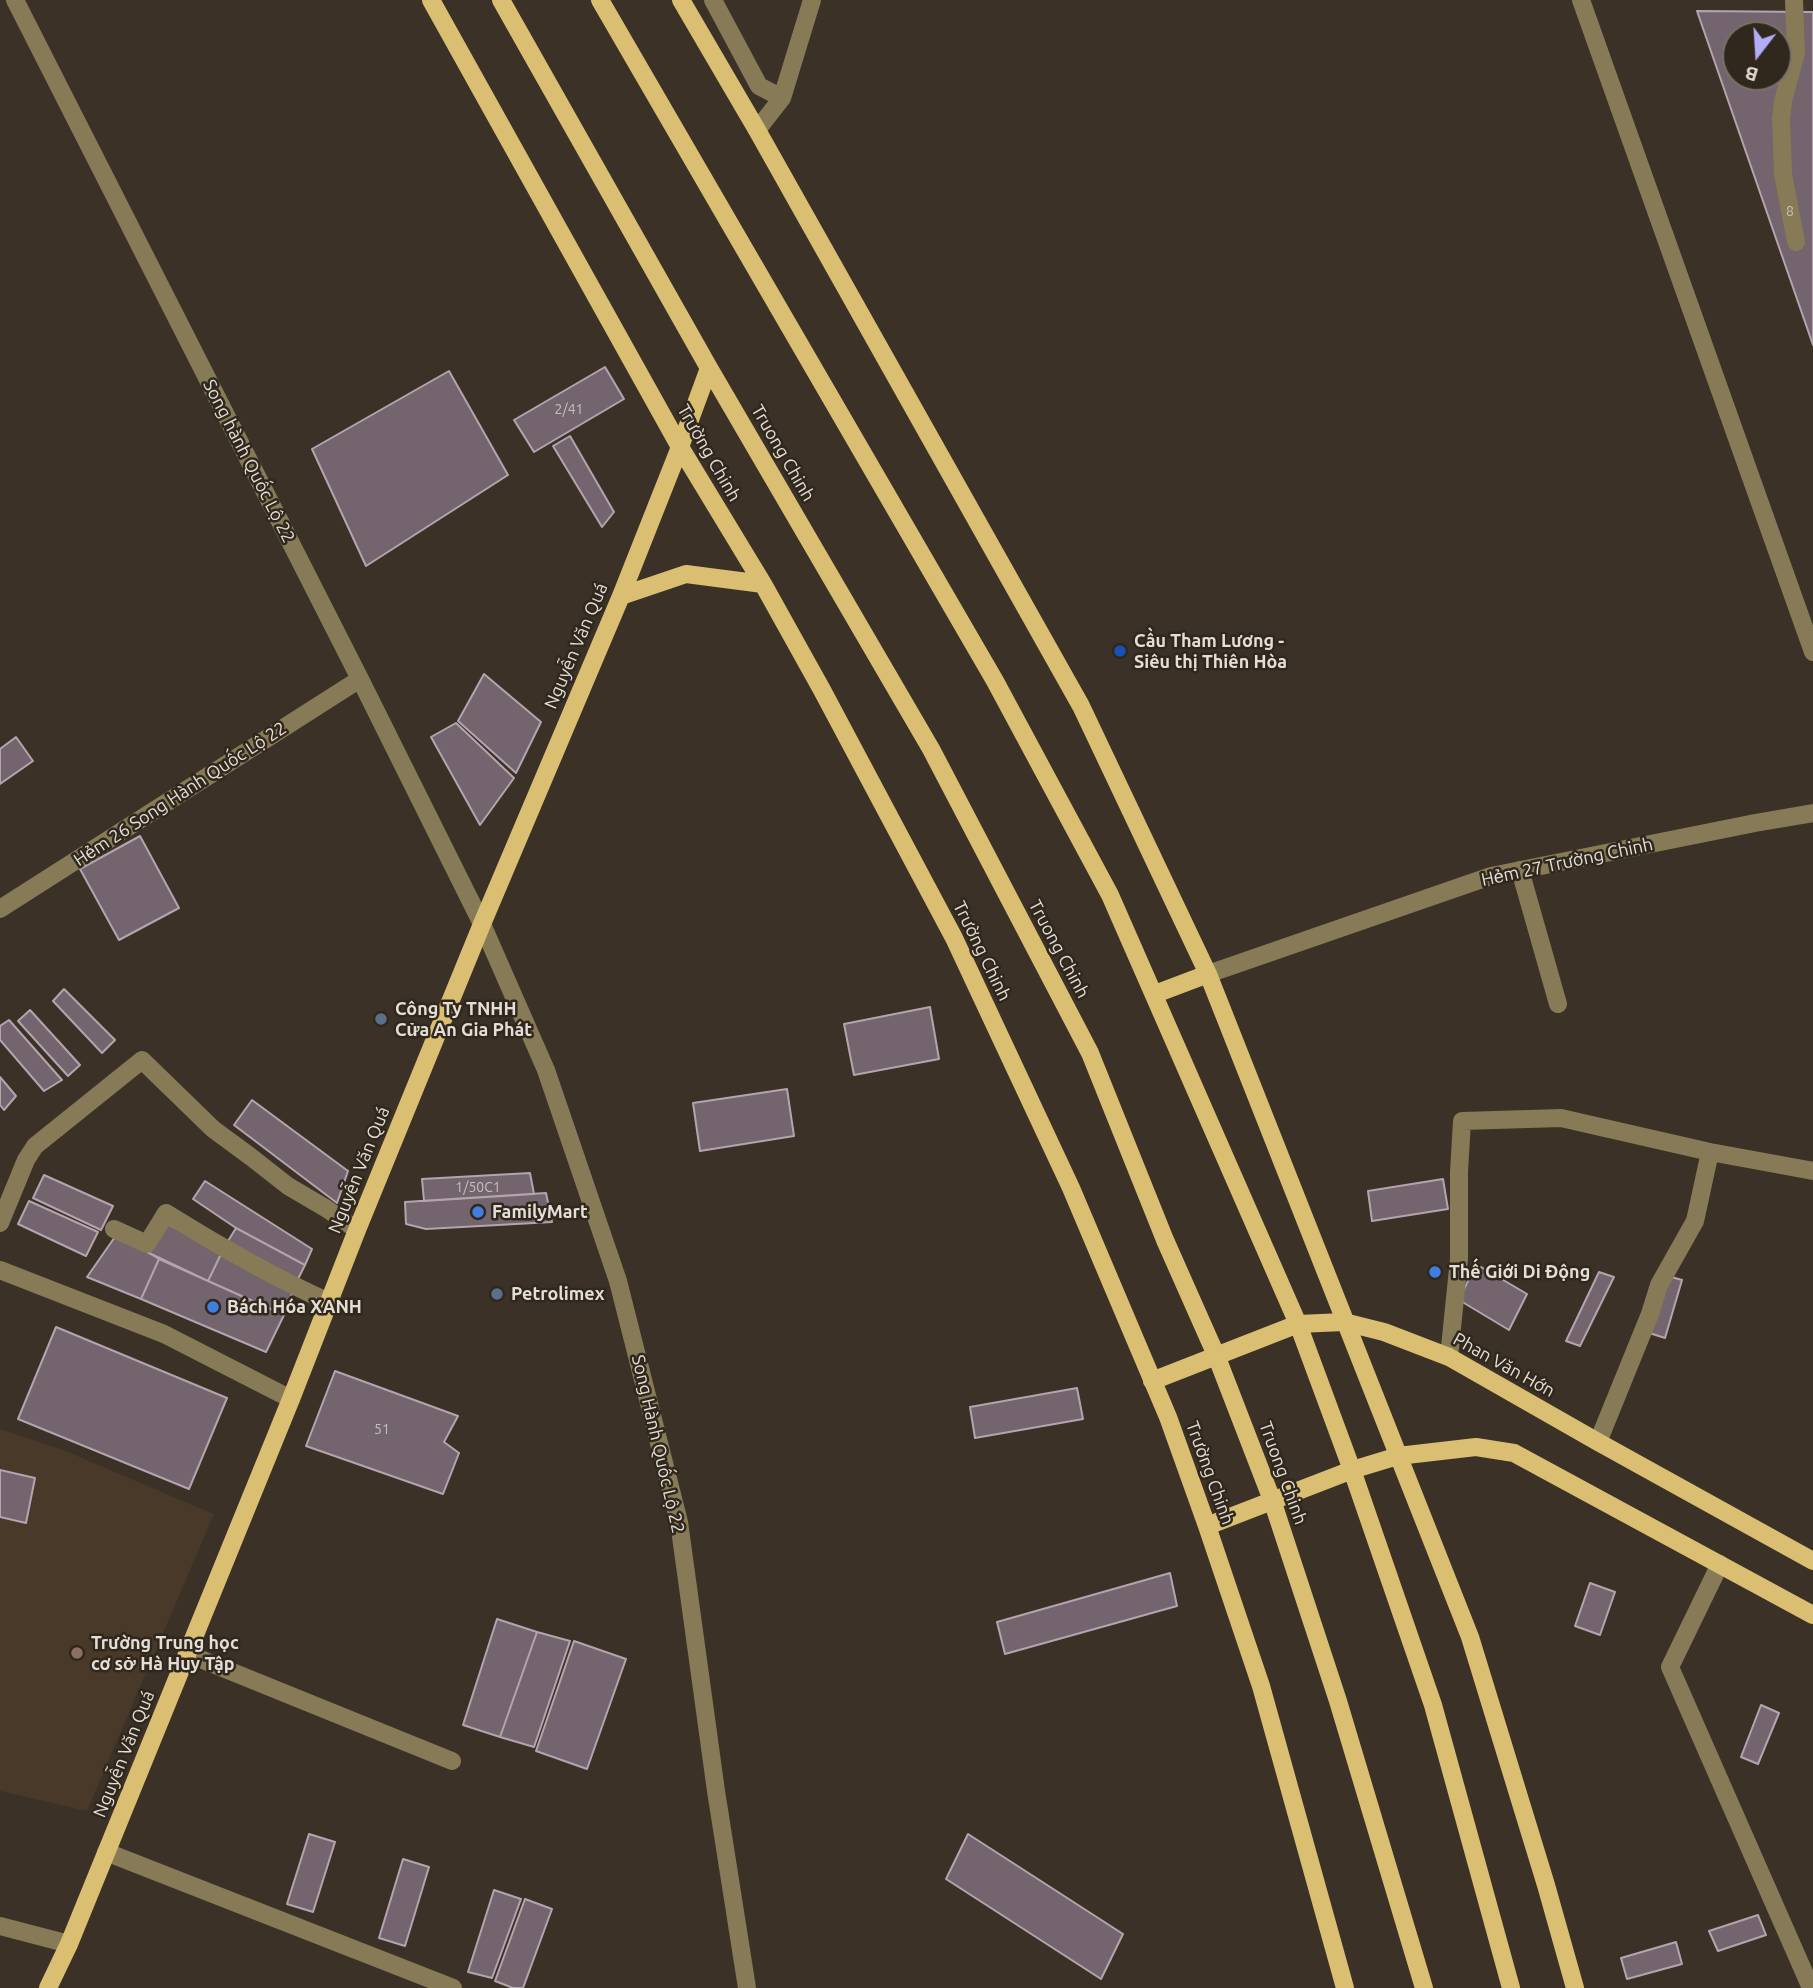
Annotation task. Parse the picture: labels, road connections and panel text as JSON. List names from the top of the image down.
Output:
{
  "streets": {
    "main road": [
      "Trường Chinh",
      "Truong Chinh",
      "Nguyễn Văn Quá",
      "Phan Văn Hớn"
    ],
    "street": [
      "Song hành Quốc Lộ 22",
      "Hẻm 26 Song Hành Quốc Lộ 22",
      "Hẻm 27 Trường Chinh",
      "Song Hành Quốc Lộ 22"
    ]
  },
  "crossings": [
    ["Trường Chinh", "Nguyễn Văn Quá"],
    ["Trường Chinh", "Phan Văn Hớn"],
    ["Truong Chinh", "Nguyễn Văn Quá"],
    ["Truong Chinh", "Phan Văn Hớn"],
    ["Song hành Quốc Lộ 22", "Nguyễn Văn Quá"],
    ["Song hành Quốc Lộ 22", "Hẻm 26 Song Hành Quốc Lộ 22"],
    ["Song hành Quốc Lộ 22", "Song Hành Quốc Lộ 22"],
    ["Nguyễn Văn Quá", "Song Hành Quốc Lộ 22"]
  ],
  "places": [
    "Cầu Tham Lương - Siêu thị Thiên Hòa",
    "Công Ty TNHH Cửa An Gia Phát",
    "FamilyMart",
    "Thế Giới Di Động",
    "Petrolimex",
    "Bách Hóa XANH",
    "Trường Trung học cơ sở Hà Huy Tập"
  ],
  "house_numbers": [
    "8",
    "2/41",
    "1/50C1",
    "51"
  ],
  "north": "bottom"
}
